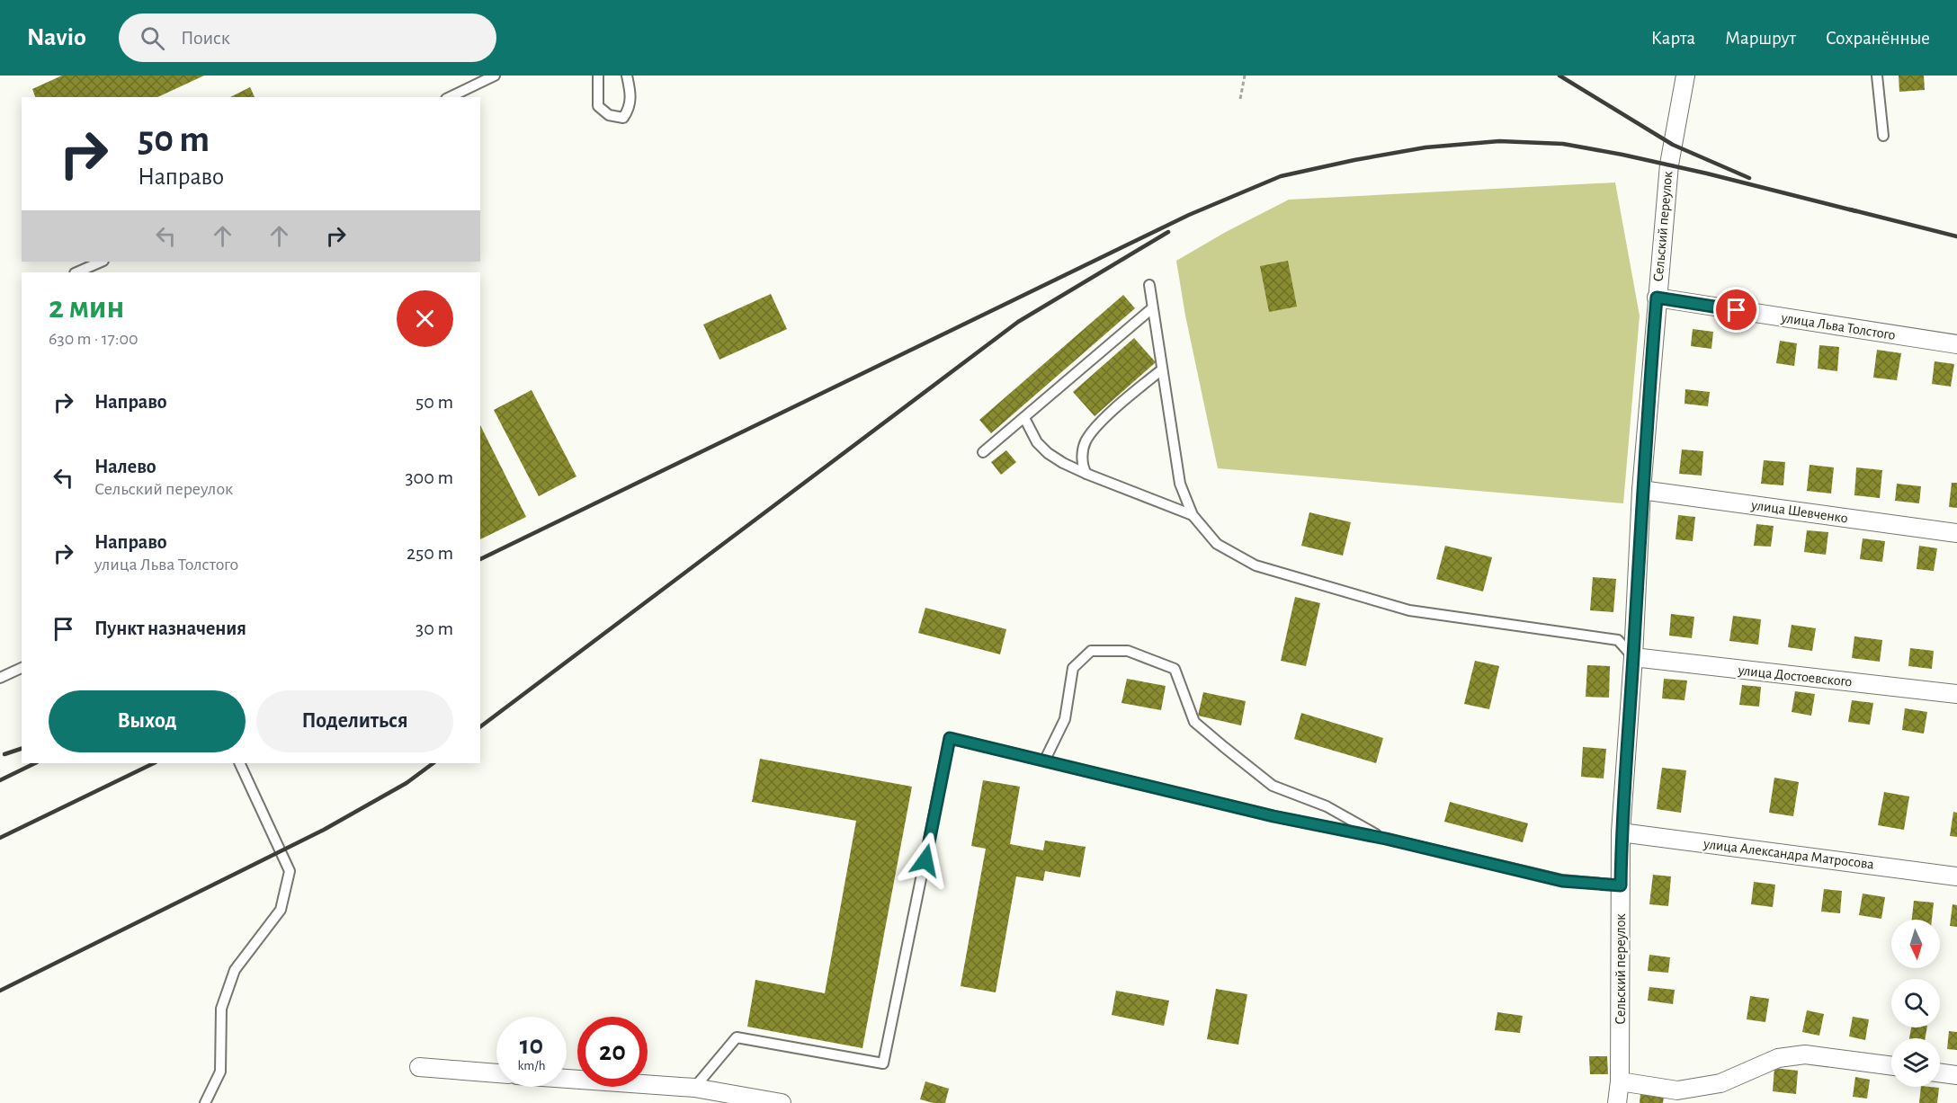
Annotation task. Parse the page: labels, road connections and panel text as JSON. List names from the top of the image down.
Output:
{
  "streets": {
    "street": [
      "Сельский переулок",
      "улица Льва Толстого",
      "улица Шевченко",
      "улица Достоевского",
      "улица Александра Матросова"
    ]
  },
  "crossings": [
    ["Сельский переулок", "улица Льва Толстого"],
    ["Сельский переулок", "улица Шевченко"],
    ["Сельский переулок", "улица Достоевского"],
    ["Сельский переулок", "улица Александра Матросова"]
  ],
  "north": "bottom",
  "page": {
    "header": "Navio",
    "search": "Поиск",
    "nav": ["Карта", "Маршрут", "Сохранённые"],
    "turn": ["50 m", "Направо"],
    "heading": ["2 мин", "630 m · 17:00"],
    "list": [
      {
        "name": "Направо",
        "value": "50 m"
      },
      {
        "name": "Налево",
        "note": "Сельский переулок",
        "value": "300 m"
      },
      {
        "name": "Направо",
        "note": "улица Льва Толстого",
        "value": "250 m"
      },
      {
        "name": "Пункт назначения",
        "value": "30 m"
      }
    ],
    "buttons": ["Выход", "Поделиться"],
    "speed": "10 km/h",
    "limit": "20"
  }
}
